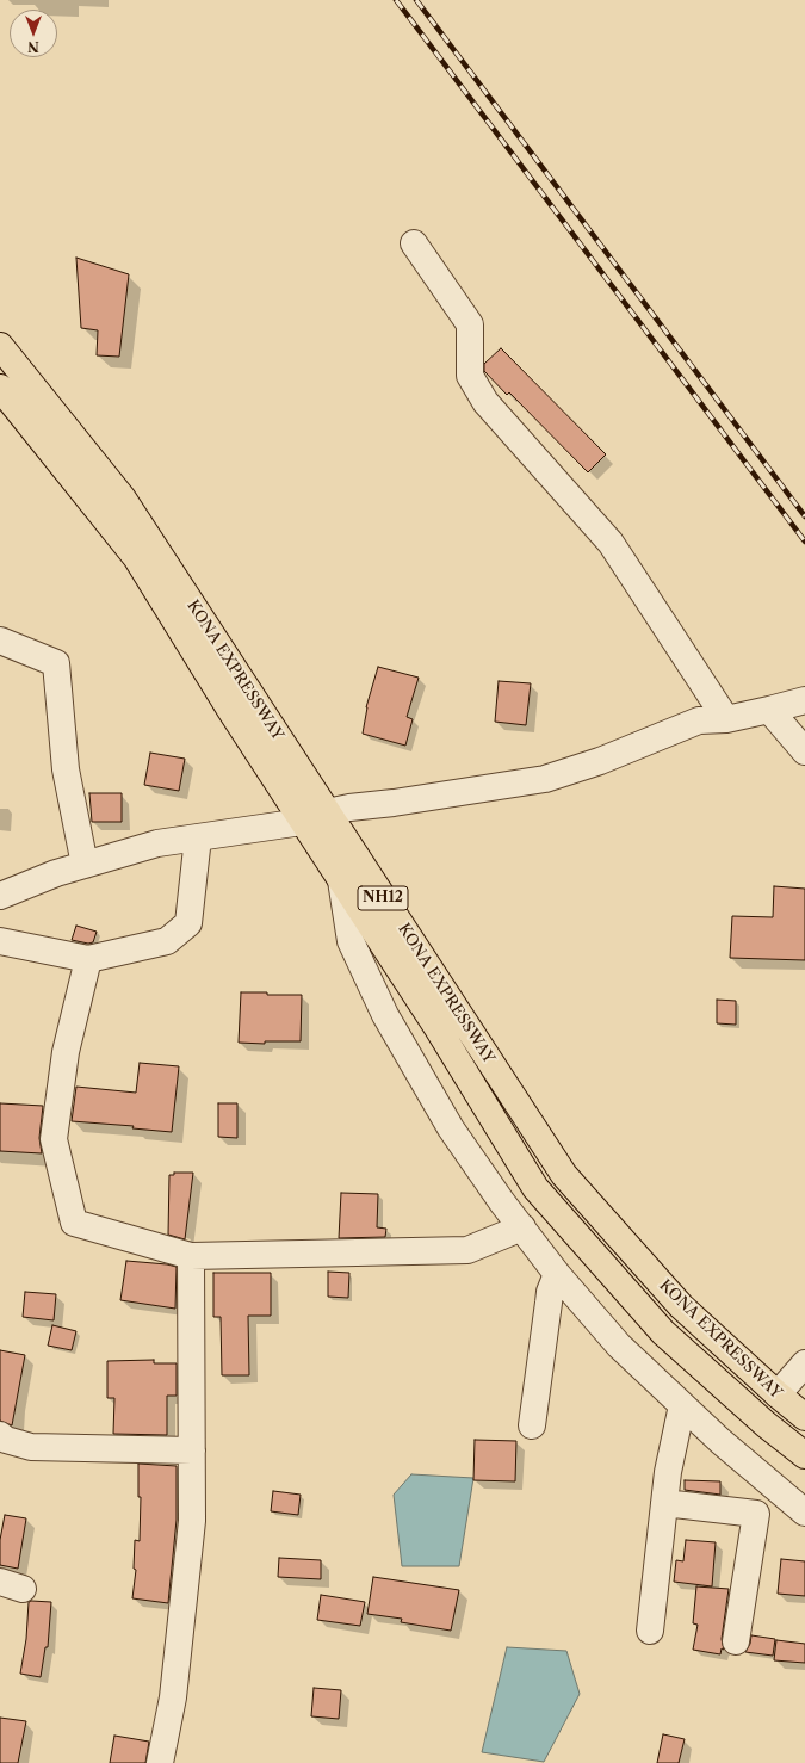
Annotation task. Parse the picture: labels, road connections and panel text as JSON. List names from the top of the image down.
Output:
{
  "streets": {
    "highway": ["KONA EXPRESSWAY", "NH12"]
  },
  "north": "bottom"
}
